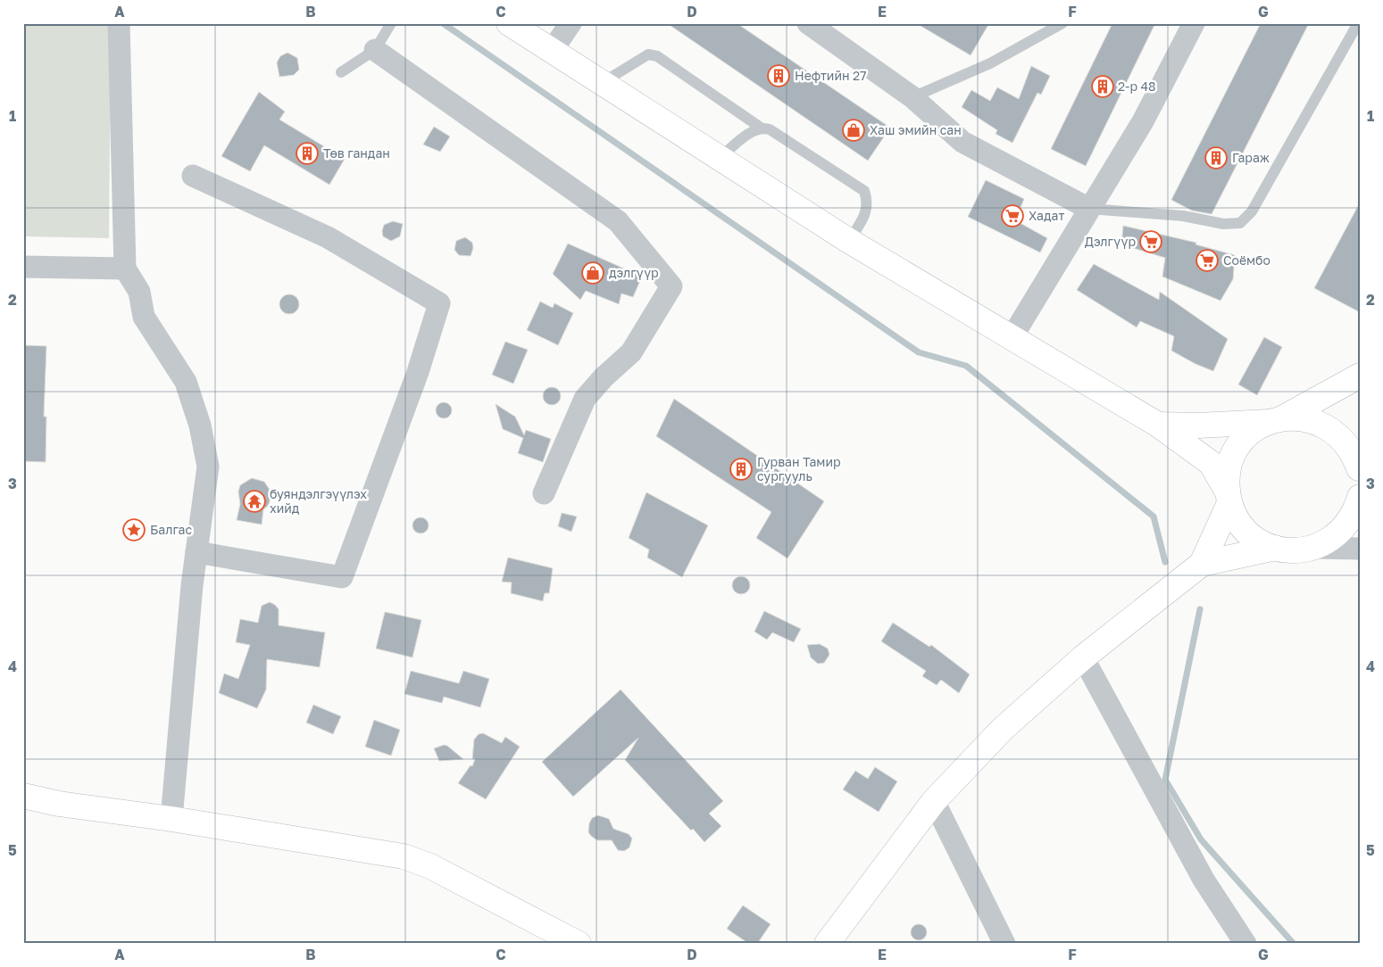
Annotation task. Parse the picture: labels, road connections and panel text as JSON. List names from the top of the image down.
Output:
{
  "places": {
    "building": [
      "Нефтийн 27",
      "2-р 48",
      "Төв гандан",
      "Гараж",
      "Гурван Тамир сургууль"
    ],
    "shop": ["Хаш эмийн сан", "дэлгүүр"],
    "supermarket": ["Хадат", "Дэлгүүр", "Соёмбо"],
    "temple": ["буяндэлгэүүлэх хийд"],
    "place": ["Балгас"]
  },
  "grid": {
    "columns": [
      "A",
      "B",
      "C",
      "D",
      "E",
      "F",
      "G"
    ],
    "rows": [
      "1",
      "2",
      "3",
      "4",
      "5"
    ]
  }
}
